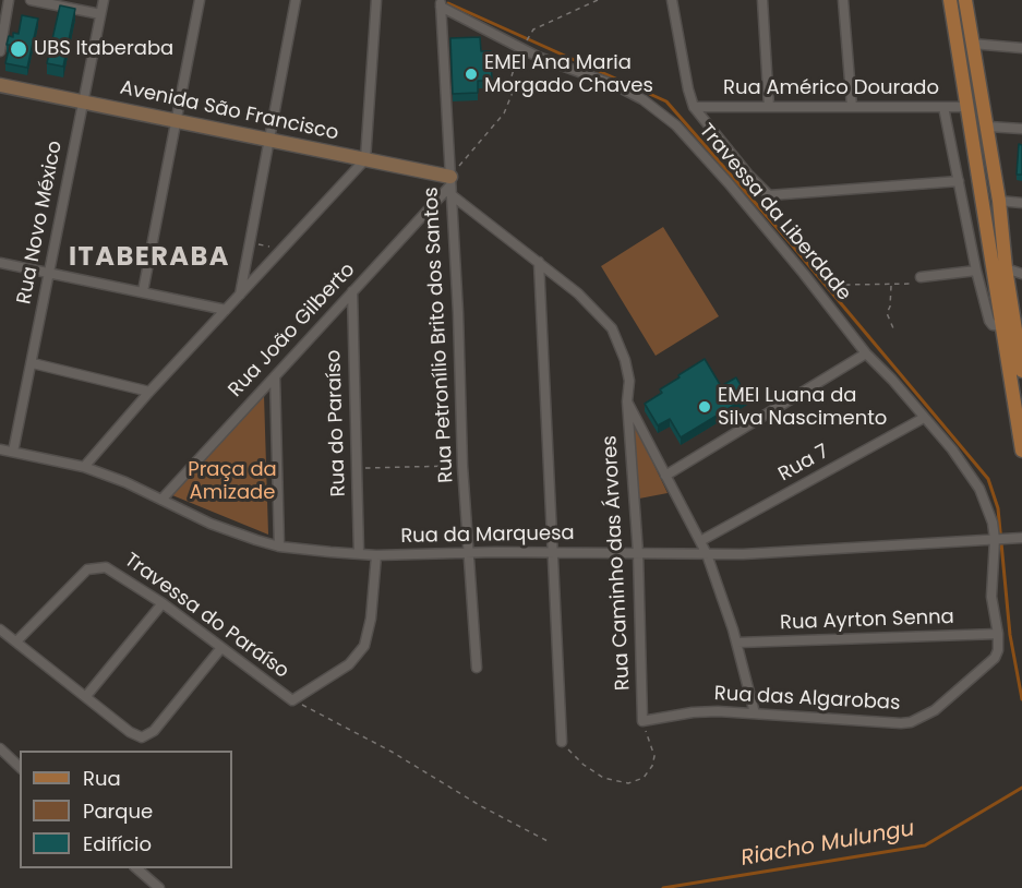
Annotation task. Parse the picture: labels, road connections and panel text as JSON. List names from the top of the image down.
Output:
{
  "streets": {
    "street": [
      "Rua Américo Dourado",
      "Avenida São Francisco",
      "Travessa da Liberdade",
      "Rua Novo México",
      "Rua João Gilberto",
      "Rua Petronílio Brito dos Santos",
      "Rua do Paraíso",
      "Rua 7",
      "Rua da Marquesa",
      "Rua Caminho das Árvores",
      "Travessa do Paraíso",
      "Rua Ayrton Senna",
      "Rua das Algarobas"
    ]
  },
  "crossings": [
    ["Avenida São Francisco", "Rua Novo México"],
    ["Avenida São Francisco", "Rua João Gilberto"],
    ["Avenida São Francisco", "Rua Petronílio Brito dos Santos"],
    ["Avenida São Francisco", "Rua Caminho das Árvores"],
    ["Travessa da Liberdade", "Rua Petronílio Brito dos Santos"],
    ["Travessa da Liberdade", "Rua 7"],
    ["Travessa da Liberdade", "Rua da Marquesa"],
    ["Travessa da Liberdade", "Rua Ayrton Senna"],
    ["Travessa da Liberdade", "Rua das Algarobas"],
    ["Rua Novo México", "Rua da Marquesa"],
    ["Rua João Gilberto", "Rua Petronílio Brito dos Santos"],
    ["Rua João Gilberto", "Rua do Paraíso"],
    ["Rua João Gilberto", "Rua da Marquesa"],
    ["Rua João Gilberto", "Rua Caminho das Árvores"],
    ["Rua Petronílio Brito dos Santos", "Rua da Marquesa"],
    ["Rua Petronílio Brito dos Santos", "Rua Caminho das Árvores"],
    ["Rua do Paraíso", "Rua da Marquesa"],
    ["Rua da Marquesa", "Rua Caminho das Árvores"],
    ["Rua Caminho das Árvores", "Rua das Algarobas"],
    ["Rua Ayrton Senna", "Rua das Algarobas"]
  ],
  "districts": ["ITABERABA"],
  "water": ["Riacho Mulungu"],
  "parks": ["Praça da Amizade"],
  "places": ["UBS Itaberaba", "EMEI Ana Maria Morgado Chaves", "EMEI Luana da Silva Nascimento"],
  "legend": ["Rua", "Parque", "Edifício"]
}
